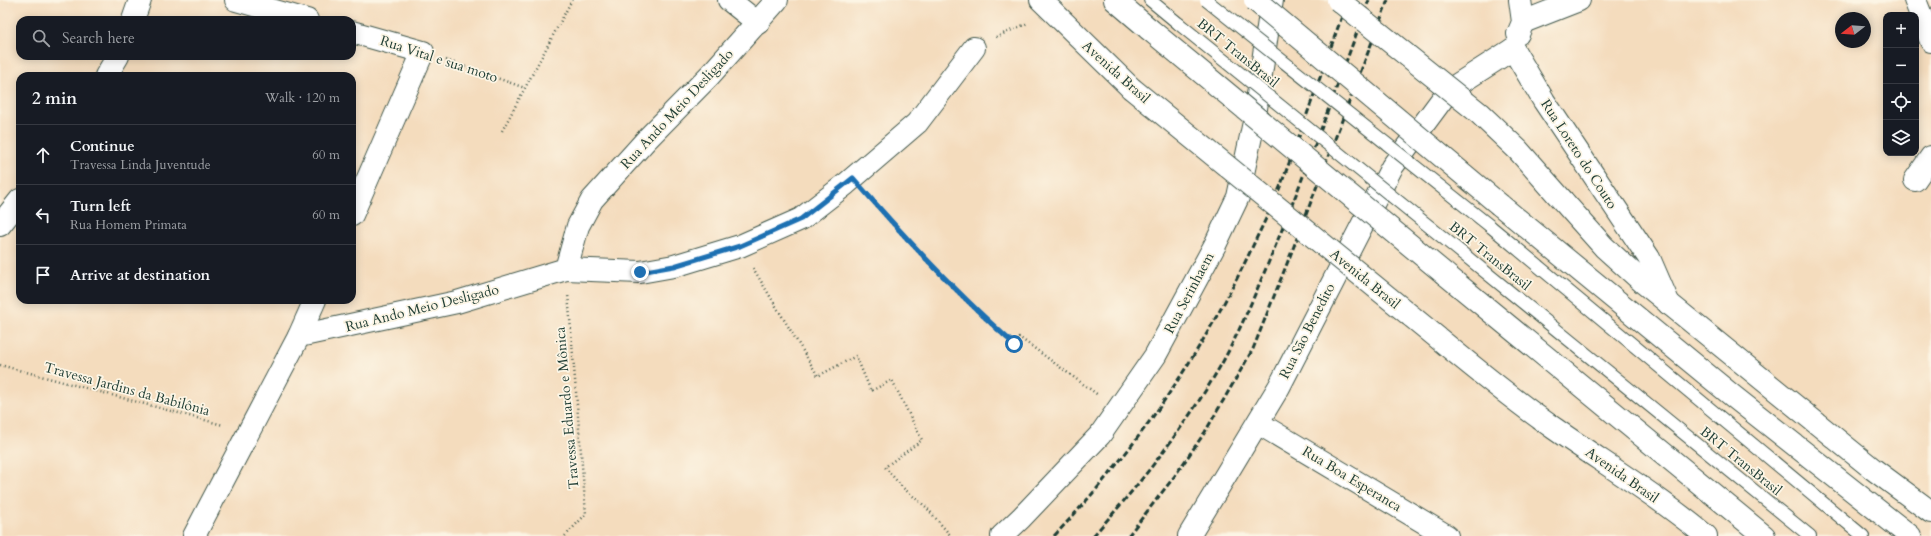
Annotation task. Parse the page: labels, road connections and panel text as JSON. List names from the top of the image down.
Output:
{
  "streets": {
    "main road": [
      "Rua Vital e sua moto",
      "Avenida Brasil",
      "Rua Ando Meio Desligado",
      "Rua Loreto do Couto",
      "Rua Serinhaem",
      "Rua Sāo Benedito",
      "Rua Boa Esperanca"
    ],
    "lane": ["BRT TransBrasil"],
    "path": ["Travessa Jardins da Babilônia", "Travessa Eduardo e Mônica"]
  },
  "crossings": [
    ["Rua Ando Meio Desligado", "Travessa Eduardo e Mônica"],
    ["Rua Loreto do Couto", "Rua Sāo Benedito"],
    ["Rua Sāo Benedito", "Rua Boa Esperanca"]
  ],
  "north": "left",
  "page": {
    "map_buttons": ["+", "−"],
    "search": "Search here",
    "heading": ["2 min", "Walk · 120 m"],
    "list": [
      ["Continue", "Travessa Linda Juventude", "60 m"],
      ["Turn left", "Rua Homem Primata", "60 m"],
      "Arrive at destination"
    ]
  }
}
